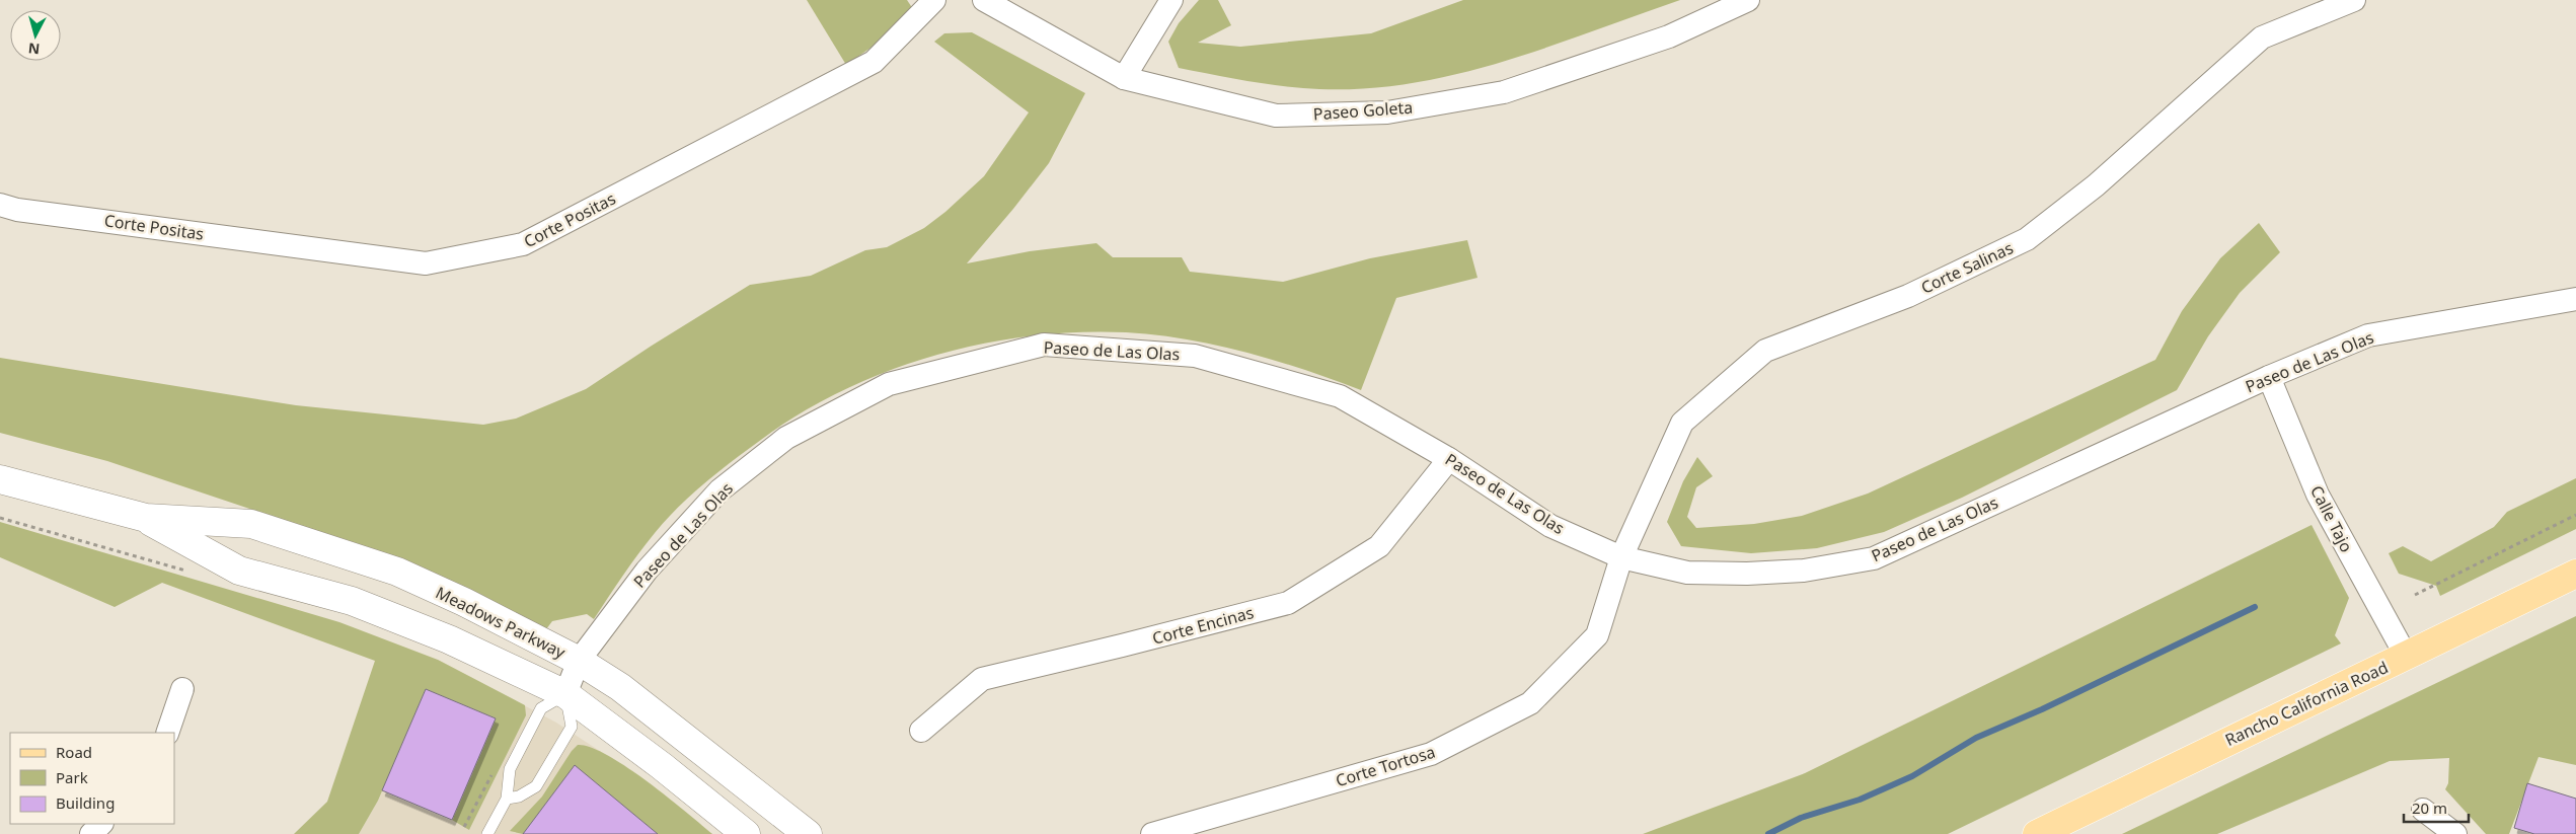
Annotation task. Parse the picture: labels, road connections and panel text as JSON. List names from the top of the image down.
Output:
{
  "streets": {
    "main road": ["Meadows Parkway", "Rancho California Road"],
    "street": [
      "Paseo Goleta",
      "Corte Positas",
      "Corte Salinas",
      "Paseo de Las Olas",
      "Calle Tajo",
      "Corte Encinas",
      "Corte Tortosa"
    ]
  },
  "crossings": [
    ["Corte Salinas", "Paseo de Las Olas"],
    ["Corte Salinas", "Corte Tortosa"],
    ["Paseo de Las Olas", "Calle Tajo"],
    ["Paseo de Las Olas", "Meadows Parkway"],
    ["Paseo de Las Olas", "Corte Encinas"],
    ["Paseo de Las Olas", "Corte Tortosa"],
    ["Calle Tajo", "Rancho California Road"]
  ],
  "legend": ["Road", "Park", "Building"],
  "scale_bar": "20 m",
  "north": "bottom"
}
